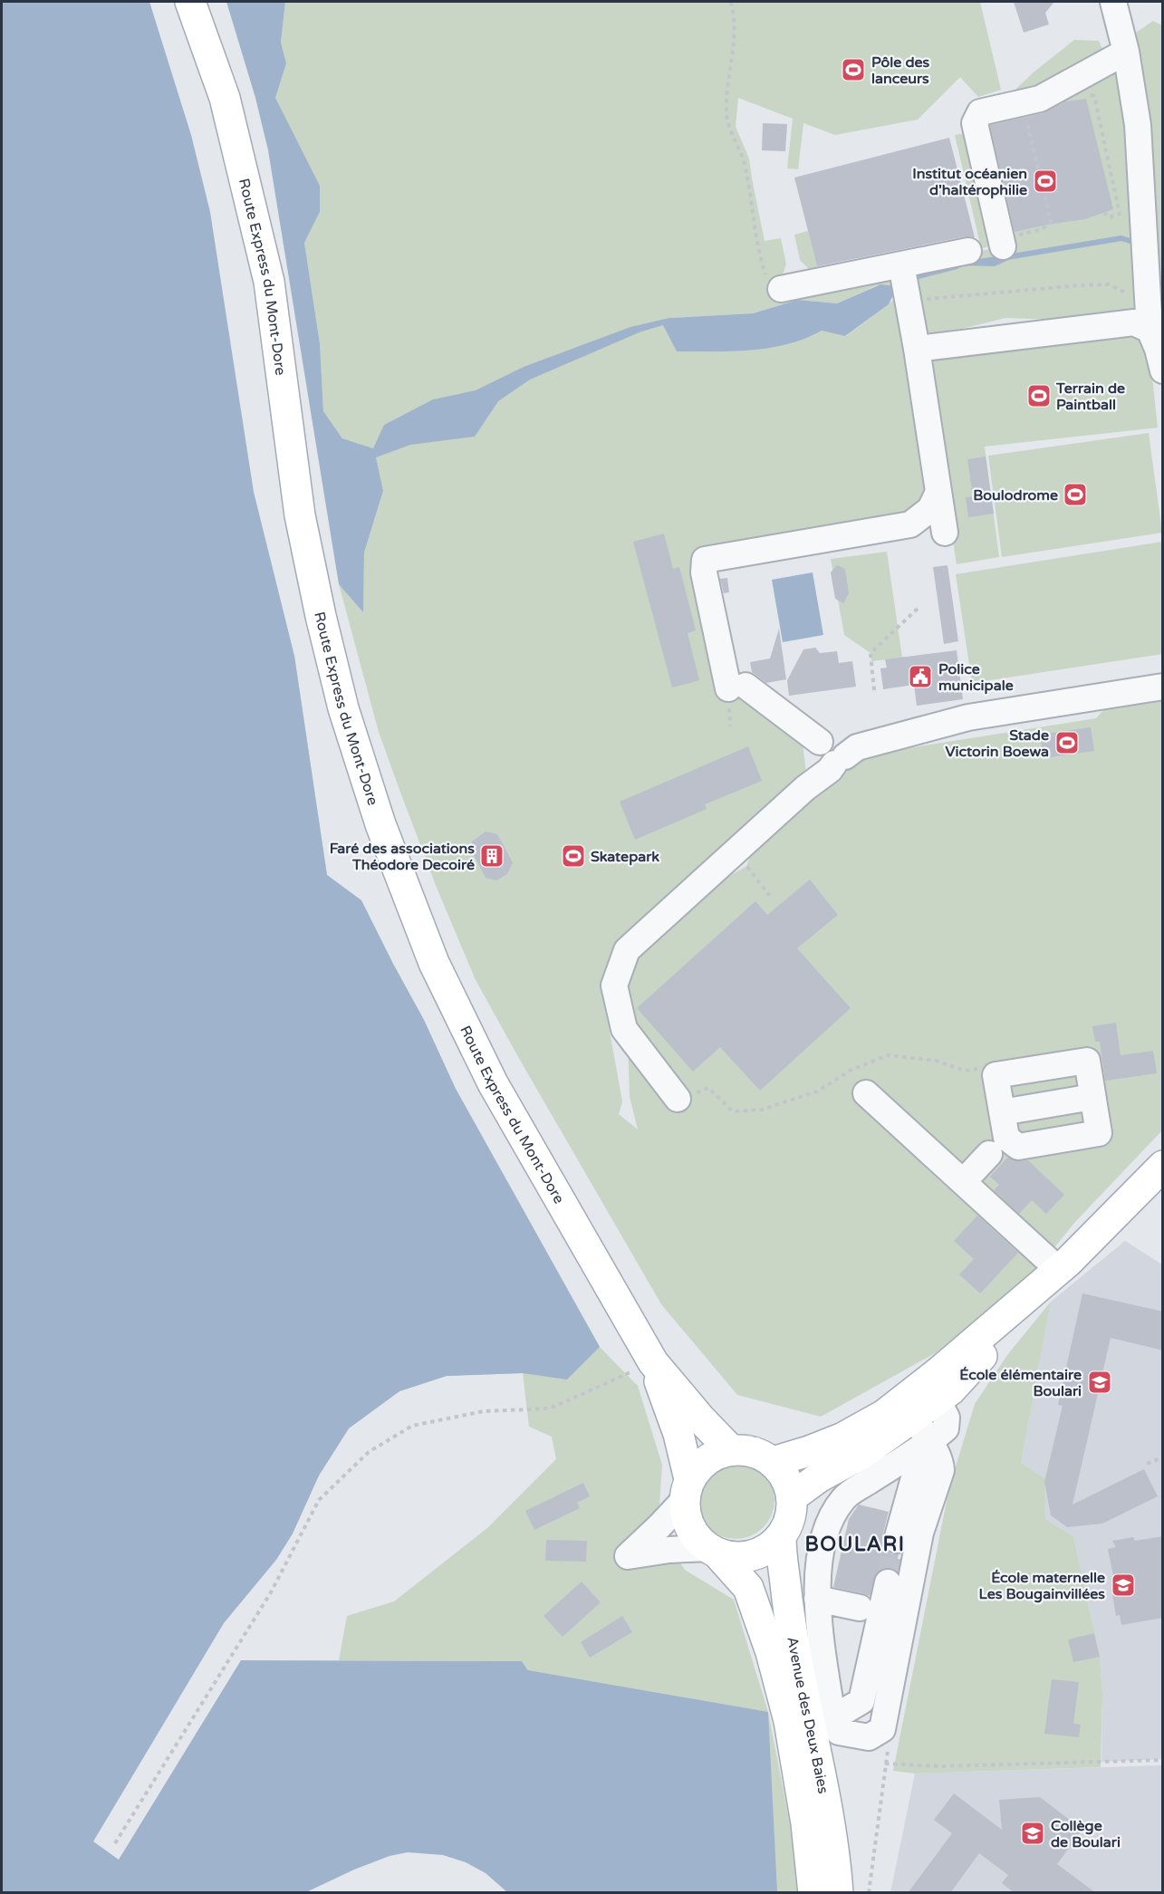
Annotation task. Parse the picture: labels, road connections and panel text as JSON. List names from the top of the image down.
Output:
{
  "streets": {
    "main road": ["Route Express du Mont-Dore", "Avenue des Deux Baies"]
  },
  "crossings": [
    ["Route Express du Mont-Dore", "Avenue des Deux Baies"]
  ],
  "districts": ["BOULARI"],
  "places": {
    "sports": [
      "Pôle des lanceurs",
      "Institut océanien d'haltérophilie",
      "Terrain de Paintball",
      "Boulodrome",
      "Stade Victorin Boewa",
      "Skatepark"
    ],
    "public building": ["Police municipale"],
    "building": ["Faré des associations Théodore Decoiré"],
    "school or university": ["École élémentaire Boulari", "École maternelle Les Bougainvillées", "Collège de Boulari"]
  }
}
